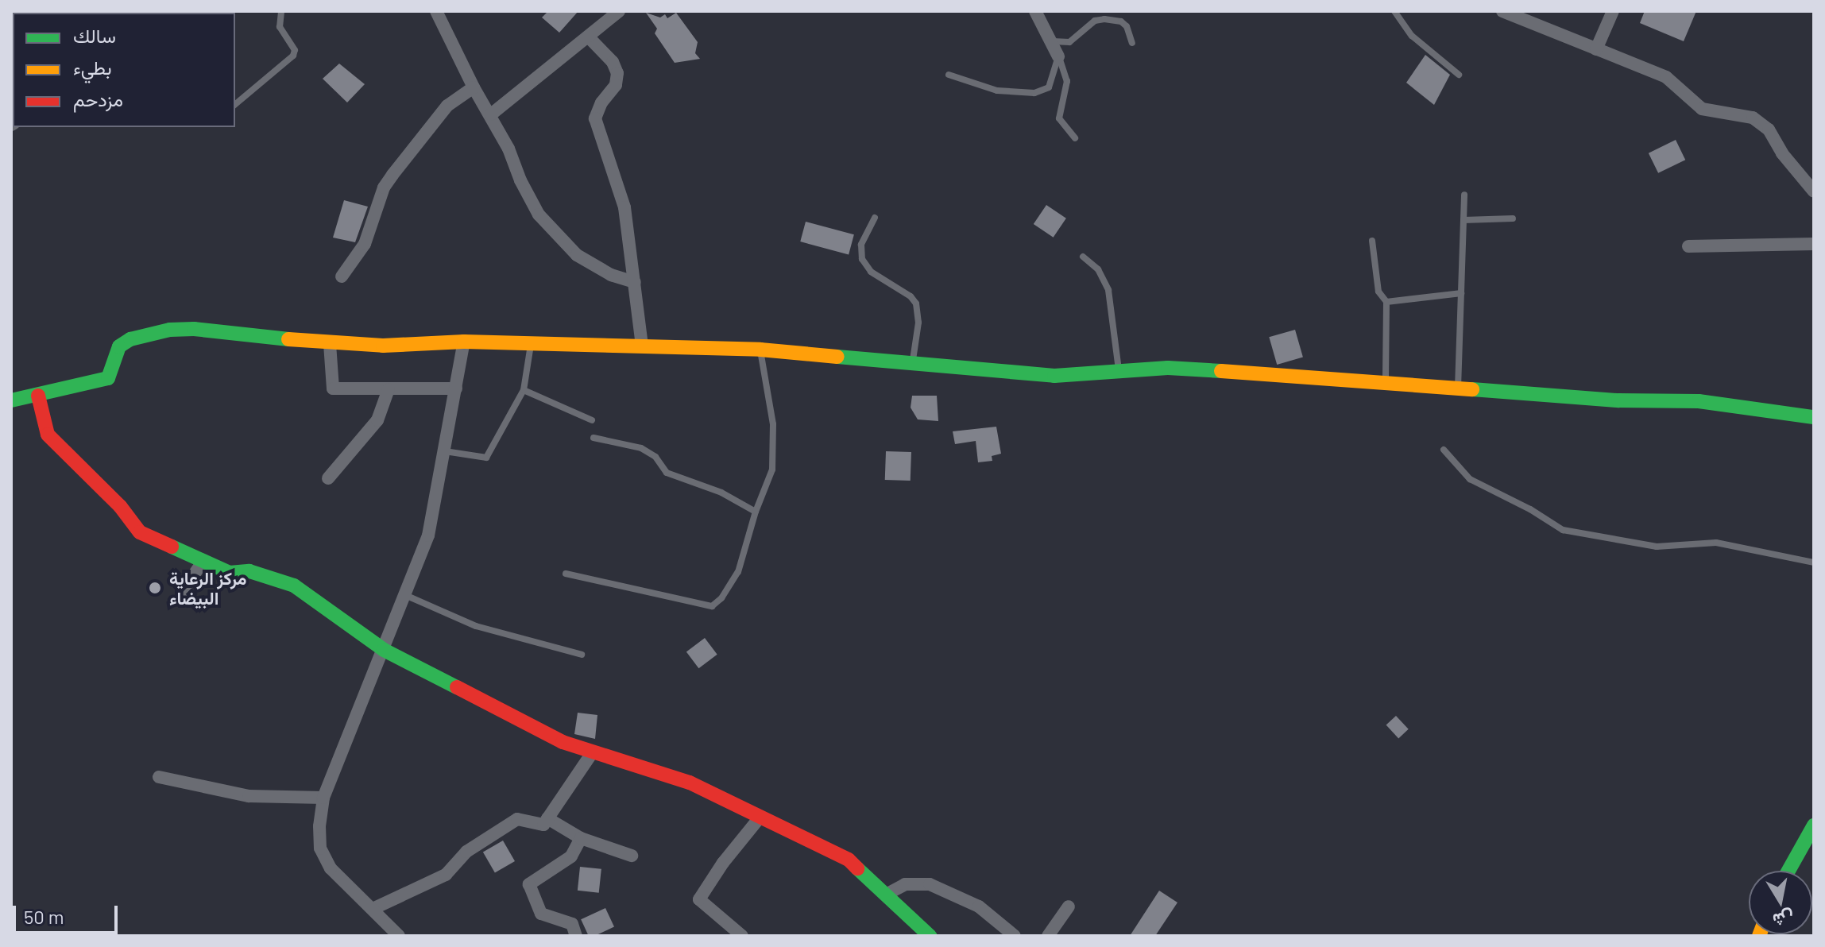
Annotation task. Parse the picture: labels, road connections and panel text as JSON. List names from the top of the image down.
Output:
{
  "places": ["مركز الرعاية البيضاء"],
  "legend": ["سالك", "بطيء", "مزدحم"],
  "scale_bar": "50 m",
  "north": "bottom"
}
